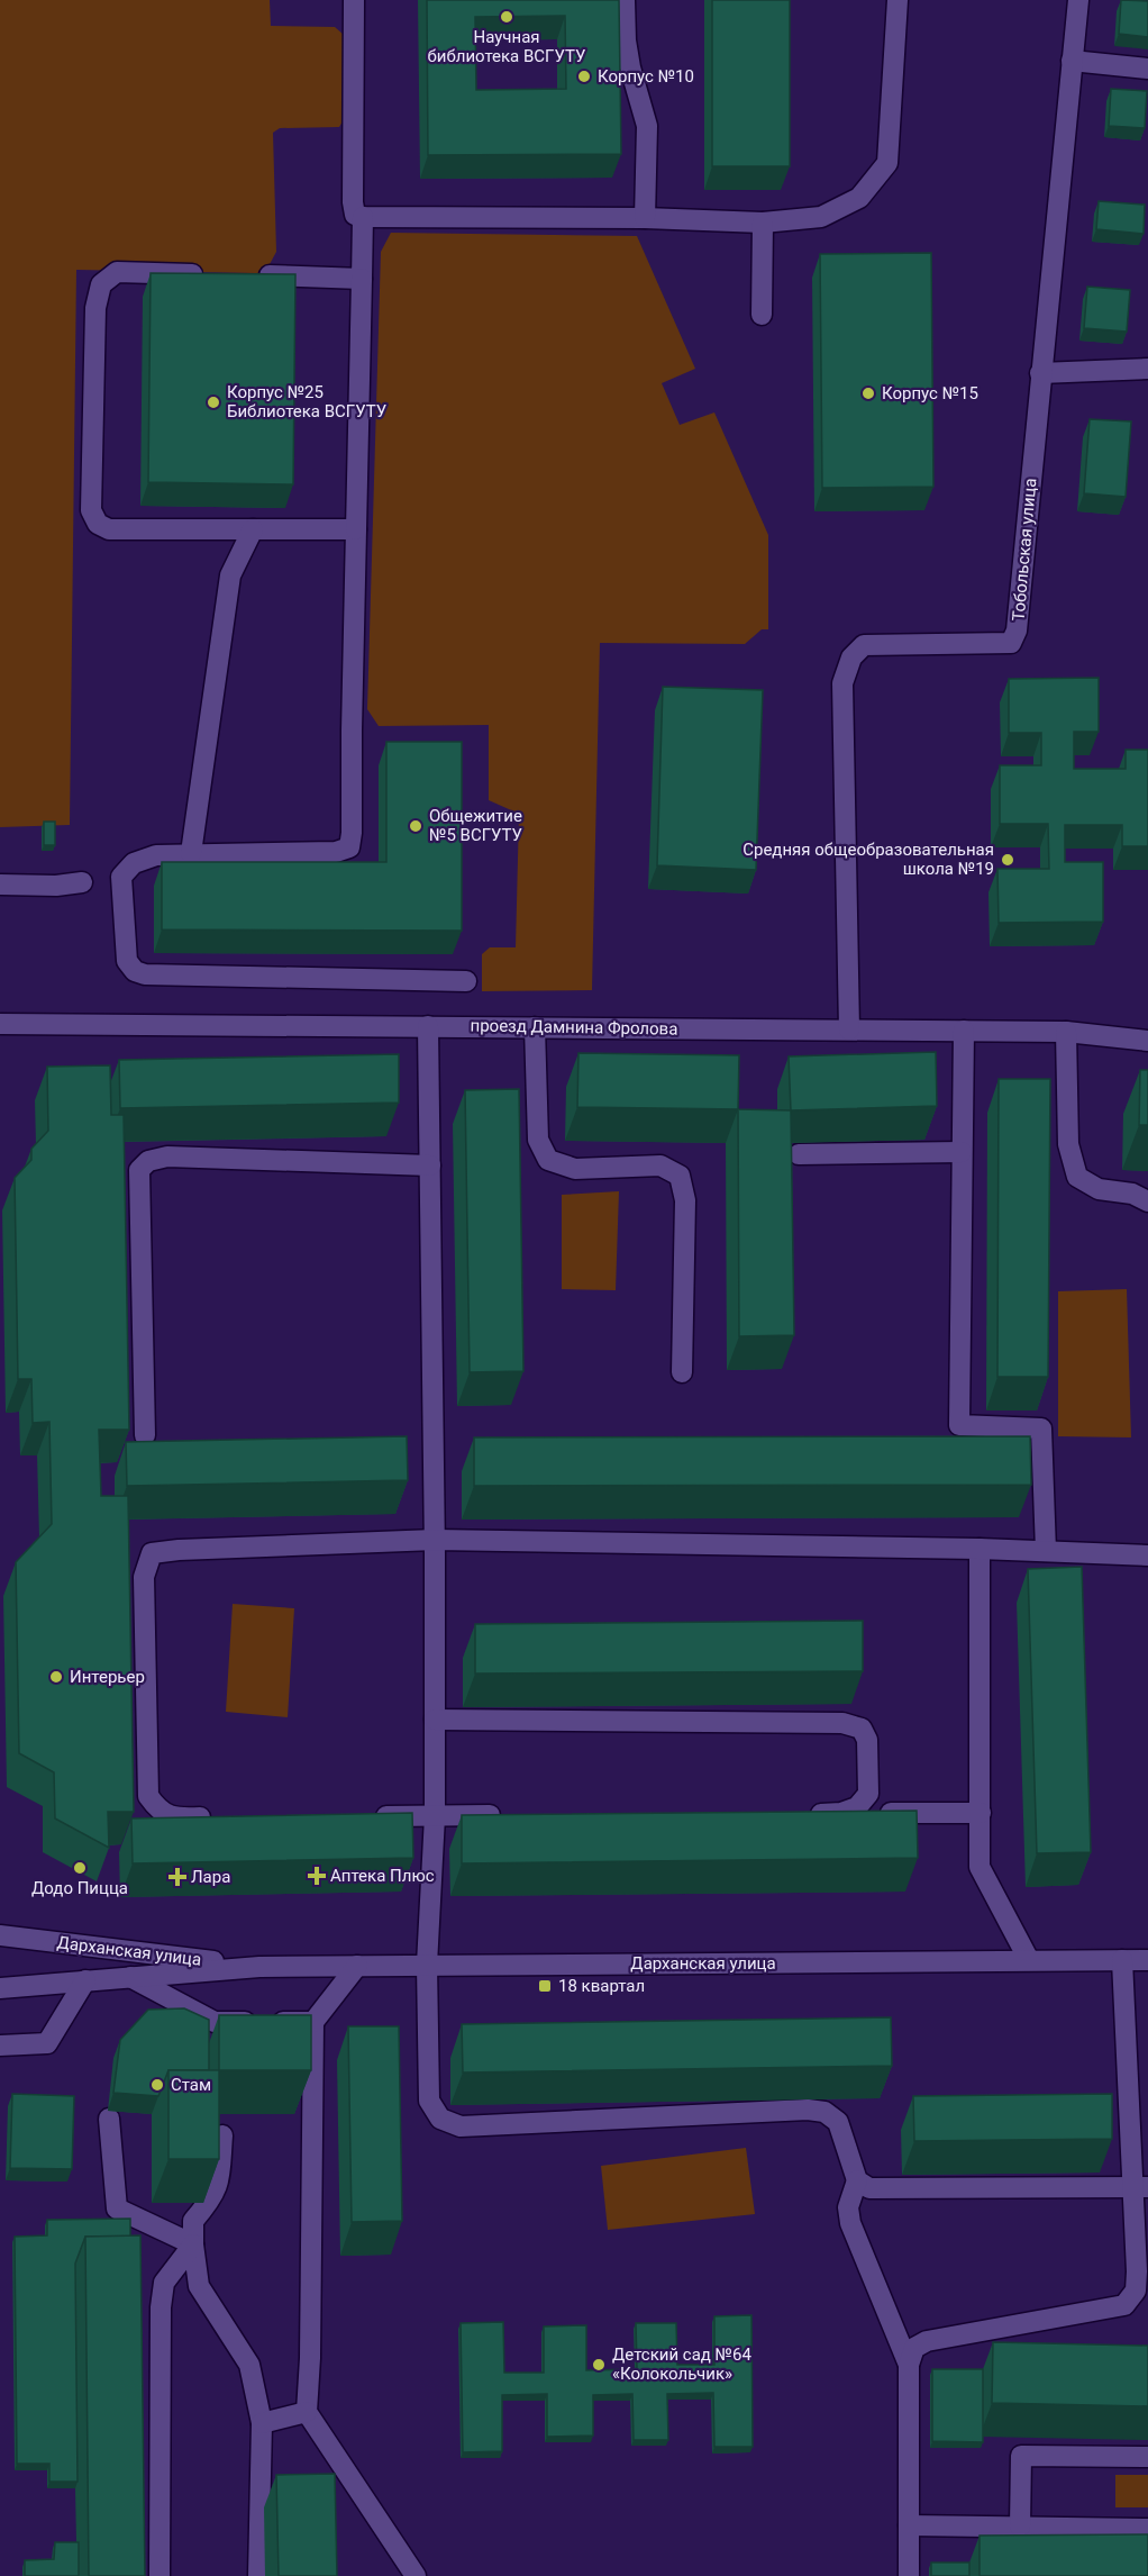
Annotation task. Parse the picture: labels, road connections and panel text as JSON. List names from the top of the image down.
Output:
{
  "streets": {
    "street": ["Тобольская улица", "проезд Дамнина Фролова", "Дарханская улица"]
  },
  "crossings": [
    ["Тобольская улица", "проезд Дамнина Фролова"]
  ],
  "places": {
    "other": [
      "Научная библиотека ВСГУТУ",
      "Корпус №10",
      "Корпус №15",
      "Корпус №25 Библиотека ВСГУТУ",
      "Общежитие №5 ВСГУТУ",
      "Средняя общеобразовательная школа №19",
      "Интерьер",
      "Додо Пицца",
      "Стам",
      "Детский сад №64 «Колокольчик»"
    ],
    "health": ["Аптека Плюс", "Лара"],
    "transit": ["18 квартал"]
  }
}
